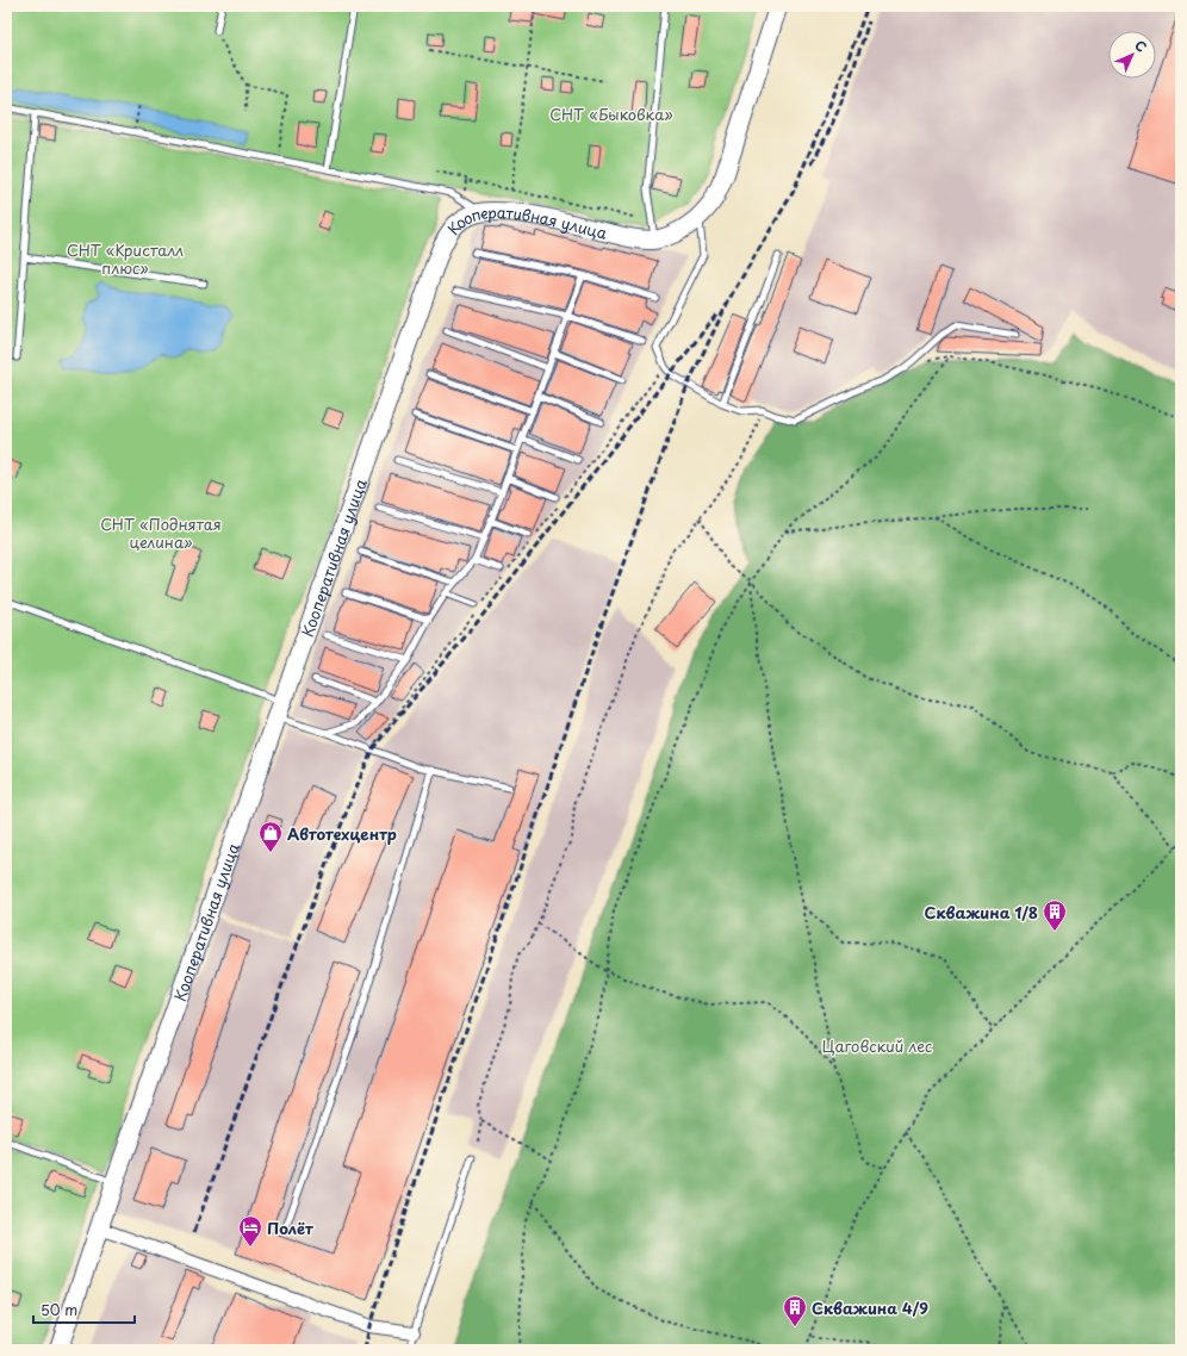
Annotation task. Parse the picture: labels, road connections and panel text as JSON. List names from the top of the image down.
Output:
{
  "streets": {
    "main road": ["Кооперативная улица"]
  },
  "parks": [
    "СНТ «Быковка»",
    "СНТ «Кристалл плюс»",
    "СНТ «Поднятая целина»",
    "Цаговский лес"
  ],
  "places": {
    "shop": ["Автотехцентр"],
    "building": ["Скважина 1/8", "Скважина 4/9"],
    "hotel": ["Полёт"]
  },
  "scale_bar": "50 m",
  "north": "top right"
}
